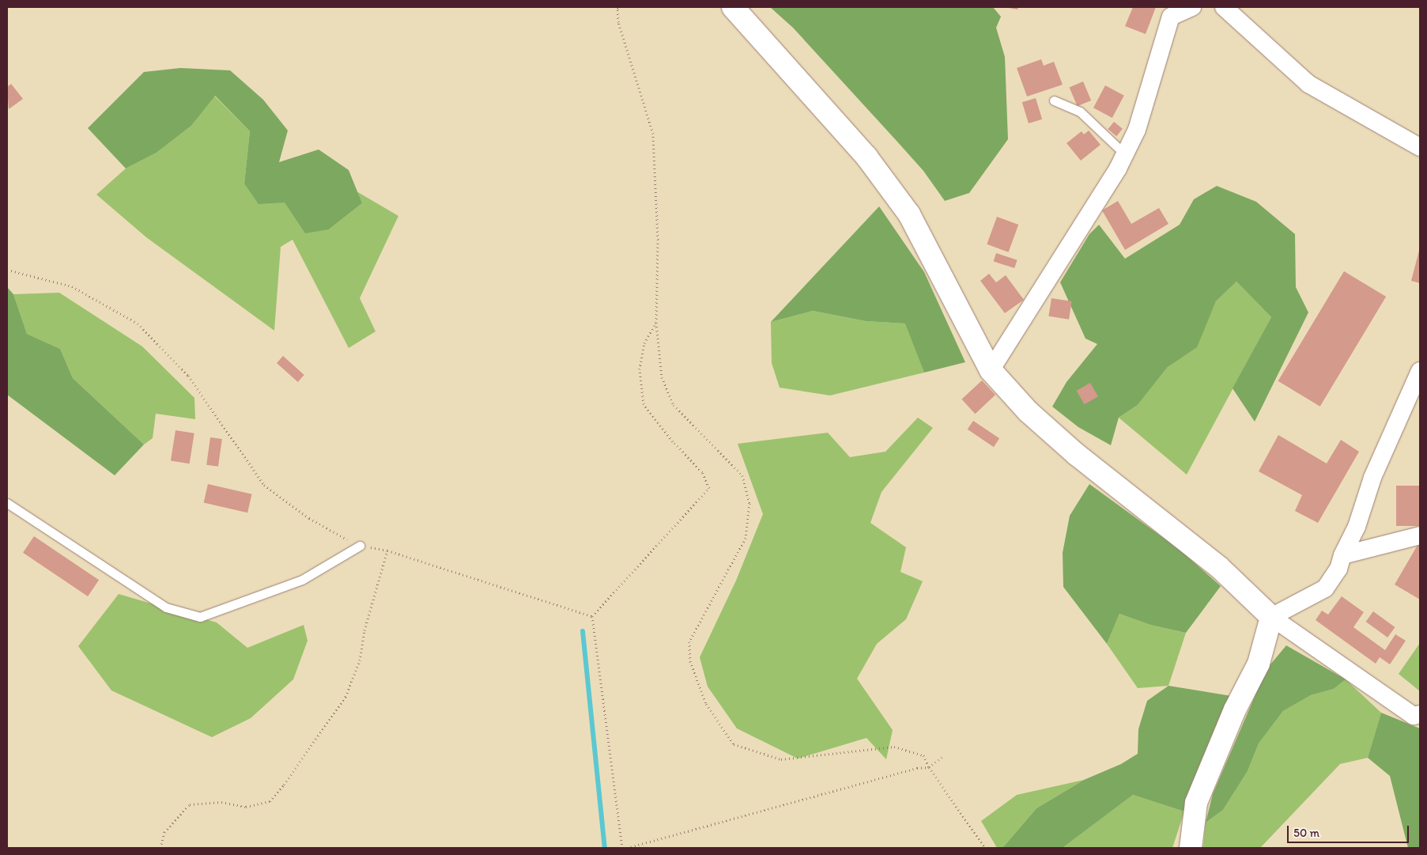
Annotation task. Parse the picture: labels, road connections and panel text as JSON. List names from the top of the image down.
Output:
{
  "scale_bar": "50 m"
}
